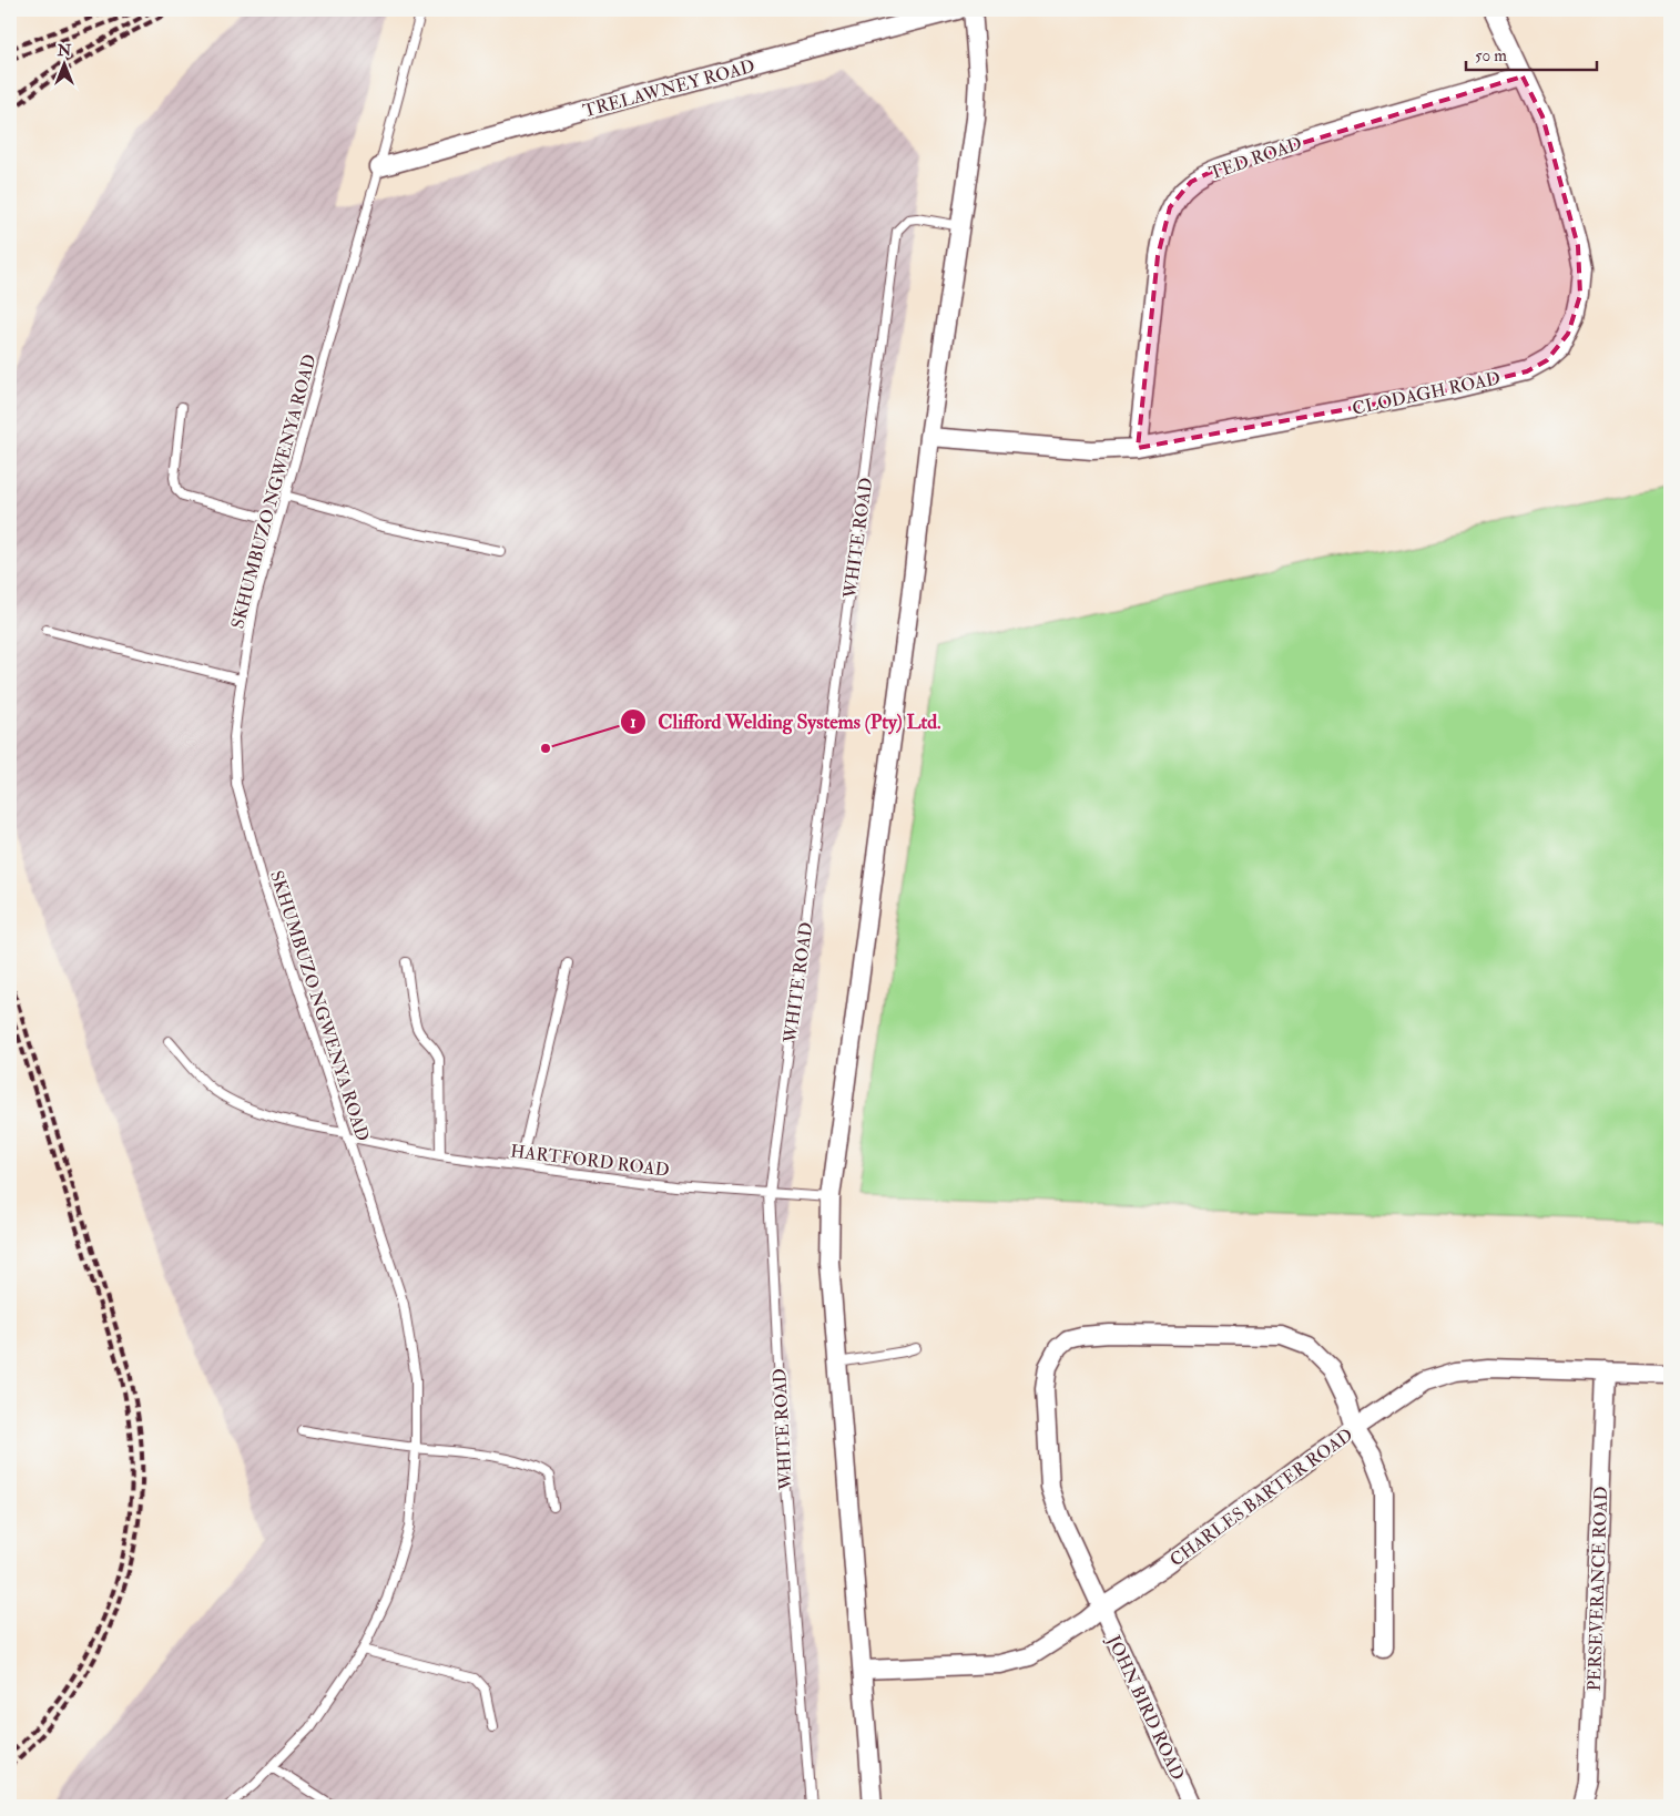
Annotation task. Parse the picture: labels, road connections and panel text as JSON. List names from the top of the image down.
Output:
{
  "streets": {
    "street": [
      "TRELAWNEY ROAD",
      "TED ROAD",
      "CLODAGH ROAD",
      "CHARLES BARTER ROAD",
      "PERSEVERANCE ROAD",
      "JOHN BIRD ROAD"
    ],
    "lane": ["SKHUMBUZO NGWENYA ROAD", "WHITE ROAD", "HARTFORD ROAD"]
  },
  "crossings": [
    ["TRELAWNEY ROAD", "SKHUMBUZO NGWENYA ROAD"],
    ["TED ROAD", "CLODAGH ROAD"],
    ["SKHUMBUZO NGWENYA ROAD", "HARTFORD ROAD"],
    ["WHITE ROAD", "HARTFORD ROAD"],
    ["CHARLES BARTER ROAD", "PERSEVERANCE ROAD"],
    ["CHARLES BARTER ROAD", "JOHN BIRD ROAD"]
  ],
  "places": ["Clifford Welding Systems (Pty) Ltd."],
  "scale_bar": "50 m",
  "north": "top"
}
